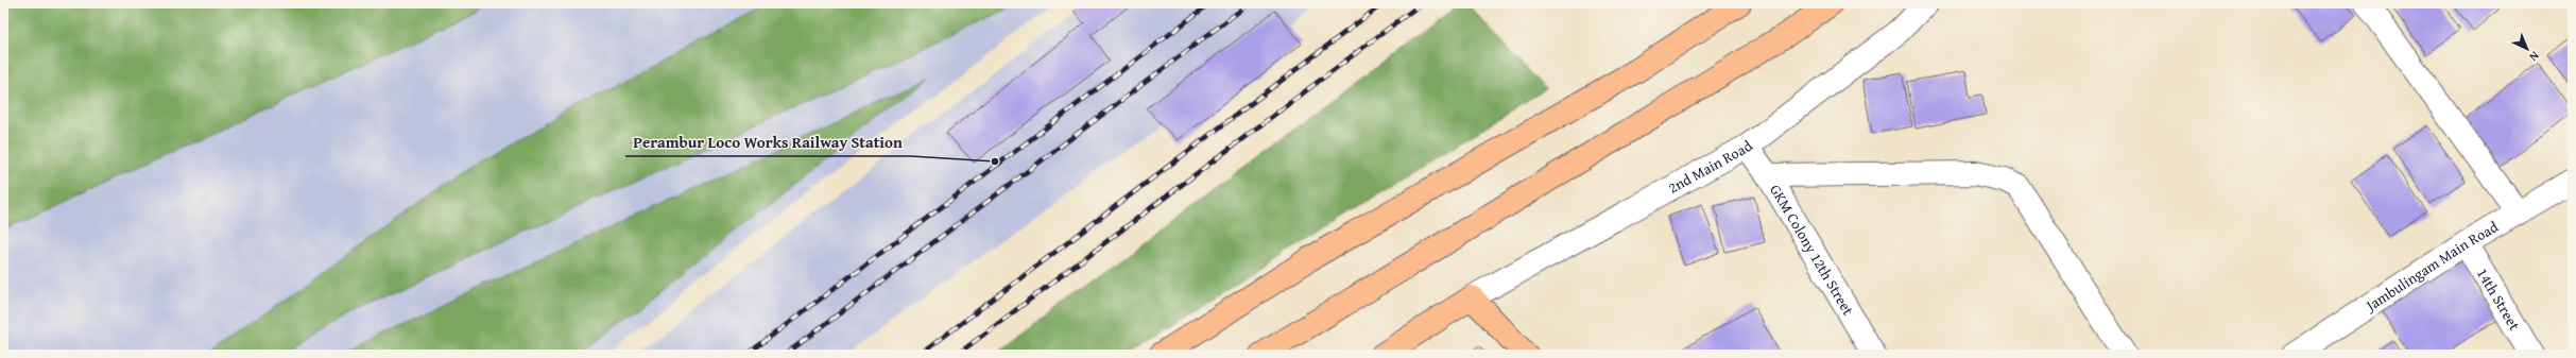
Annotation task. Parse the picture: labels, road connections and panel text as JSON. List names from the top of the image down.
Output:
{
  "streets": {
    "street": [
      "2nd Main Road",
      "GKM Colony 12th Street",
      "Jambulingam Main Road",
      "14th Street"
    ]
  },
  "crossings": [
    ["2nd Main Road", "GKM Colony 12th Street"],
    ["Jambulingam Main Road", "14th Street"]
  ],
  "places": ["Perambur Loco Works Railway Station"],
  "north": "bottom right"
}
